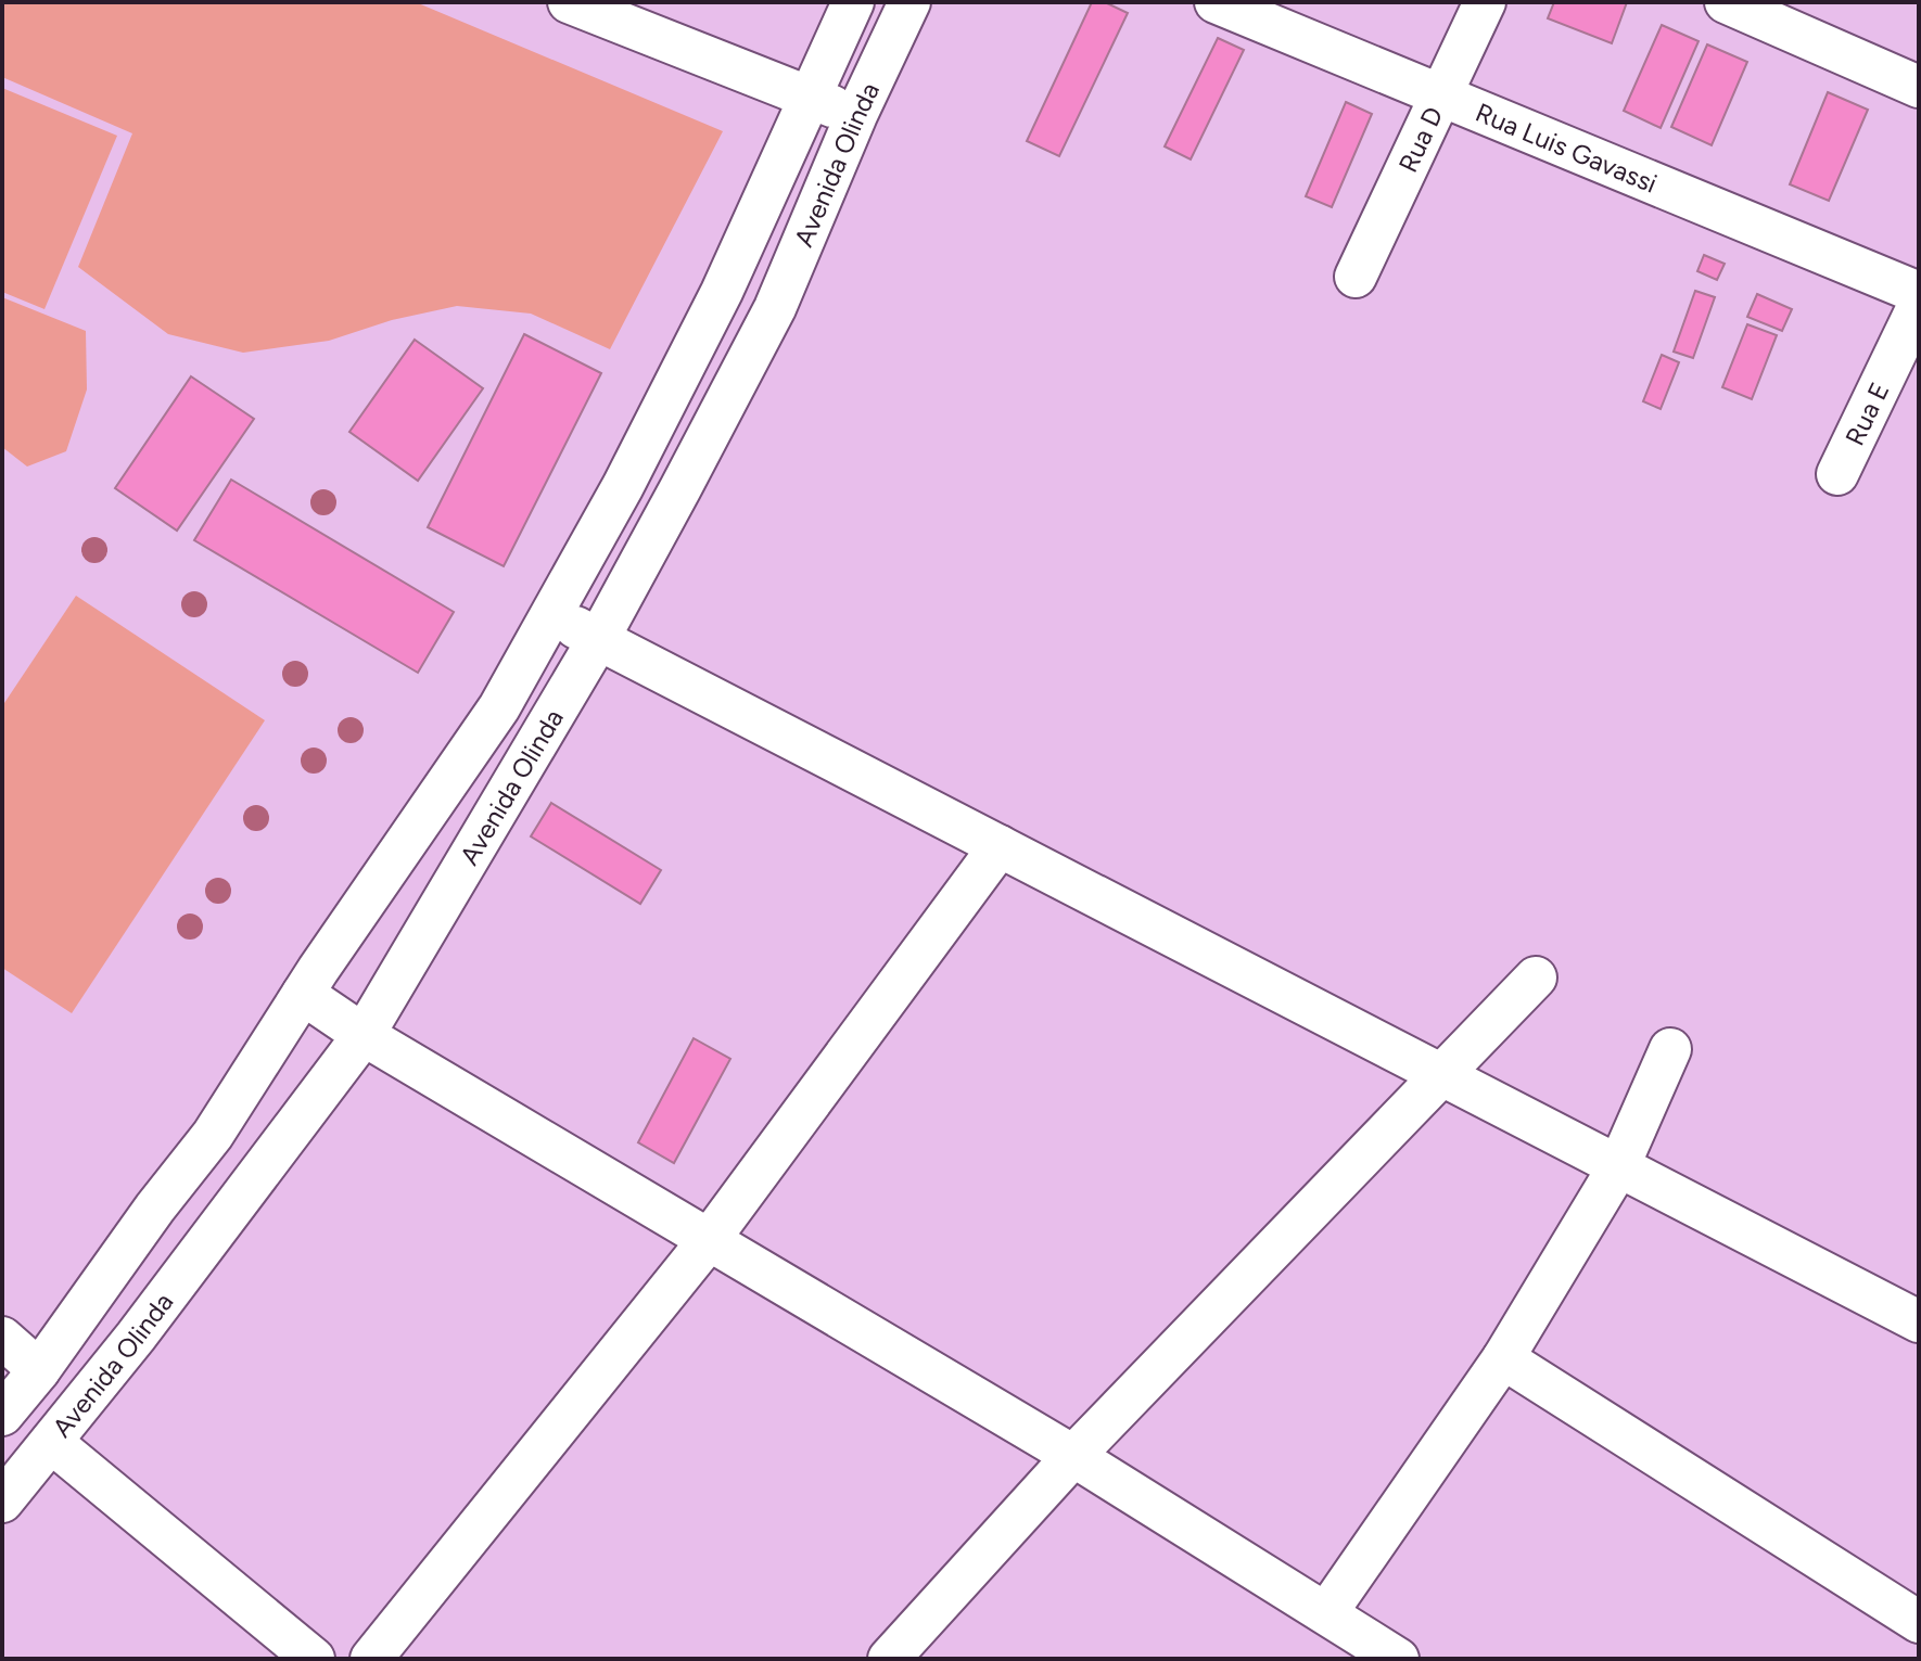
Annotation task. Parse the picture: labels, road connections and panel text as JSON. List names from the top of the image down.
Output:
{
  "streets": {
    "street": [
      "Rua D",
      "Rua Luis Gavassi",
      "Avenida Olinda",
      "Rua E"
    ]
  },
  "crossings": [
    ["Rua D", "Rua Luis Gavassi"]
  ]
}
